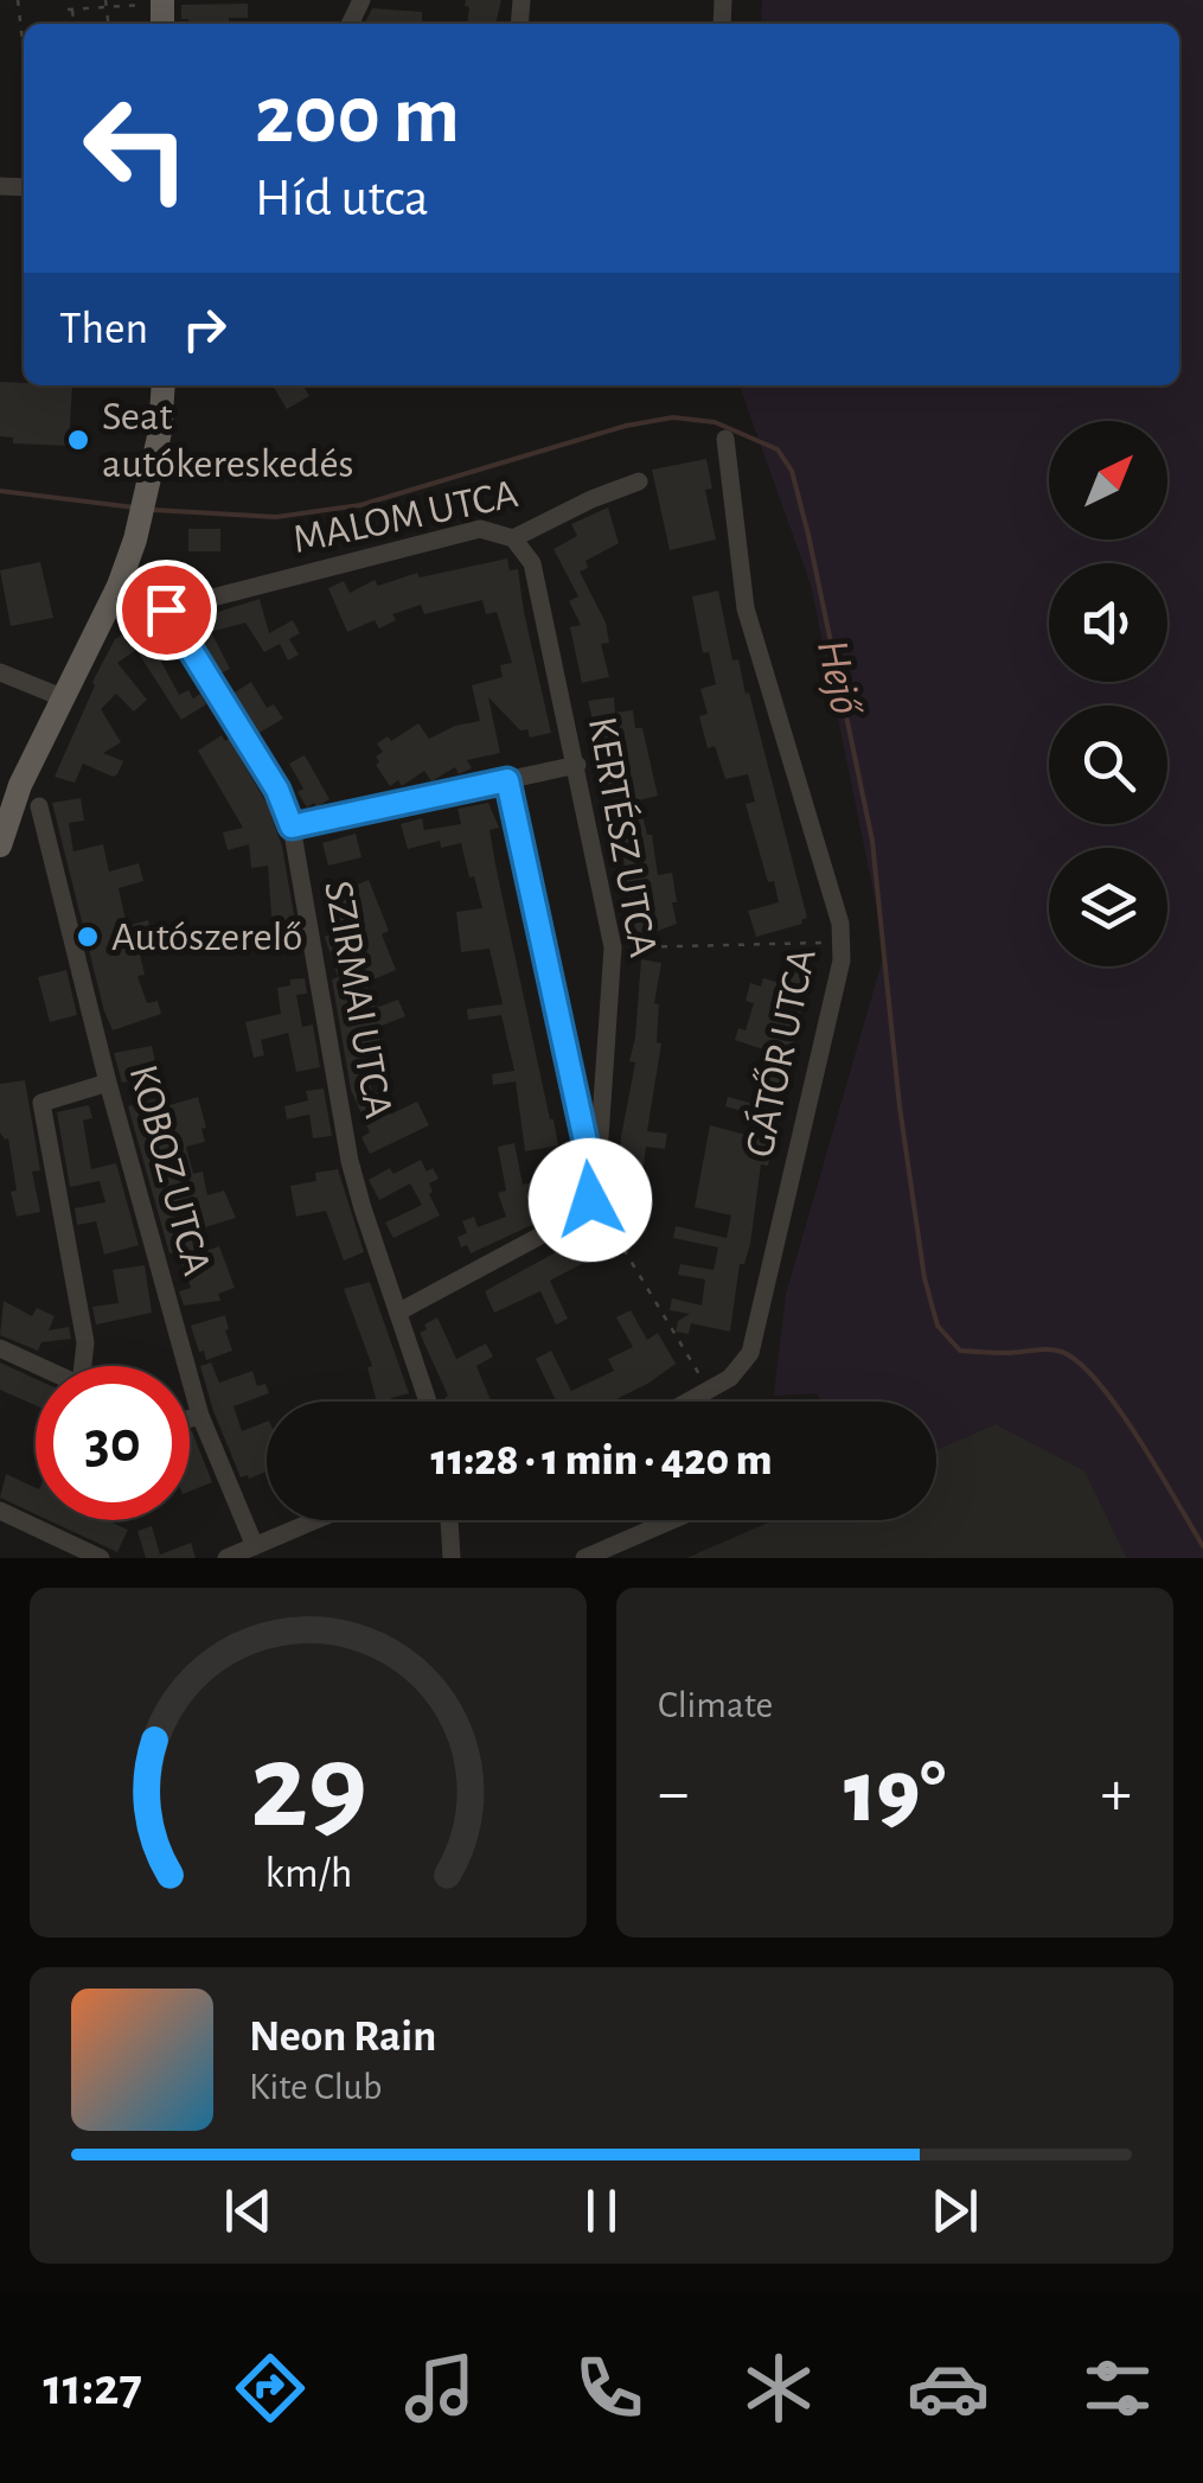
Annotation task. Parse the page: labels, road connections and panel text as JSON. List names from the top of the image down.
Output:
{
  "streets": {
    "street": [
      "MALOM UTCA",
      "KERTÉSZ UTCA",
      "SZIRMAI UTCA",
      "GÁTŐR UTCA",
      "KOBOZ UTCA"
    ]
  },
  "crossings": [
    ["MALOM UTCA", "KERTÉSZ UTCA"],
    ["MALOM UTCA", "SZIRMAI UTCA"]
  ],
  "water": ["Hejő"],
  "places": ["Seat autókereskedés", "Autószerelő"],
  "north": "top right",
  "page": {
    "turn": ["200 m", "Híd utca"],
    "then": "Then",
    "limit": "30",
    "trip": "11:28 · 1 min · 420 m",
    "tile": "Climate",
    "heat": ["−", "19°", "+"],
    "song": ["Neon Rain", "Kite Club"],
    "tabs": "11:27",
    "gauge": ["29", "km/h"]
  }
}
